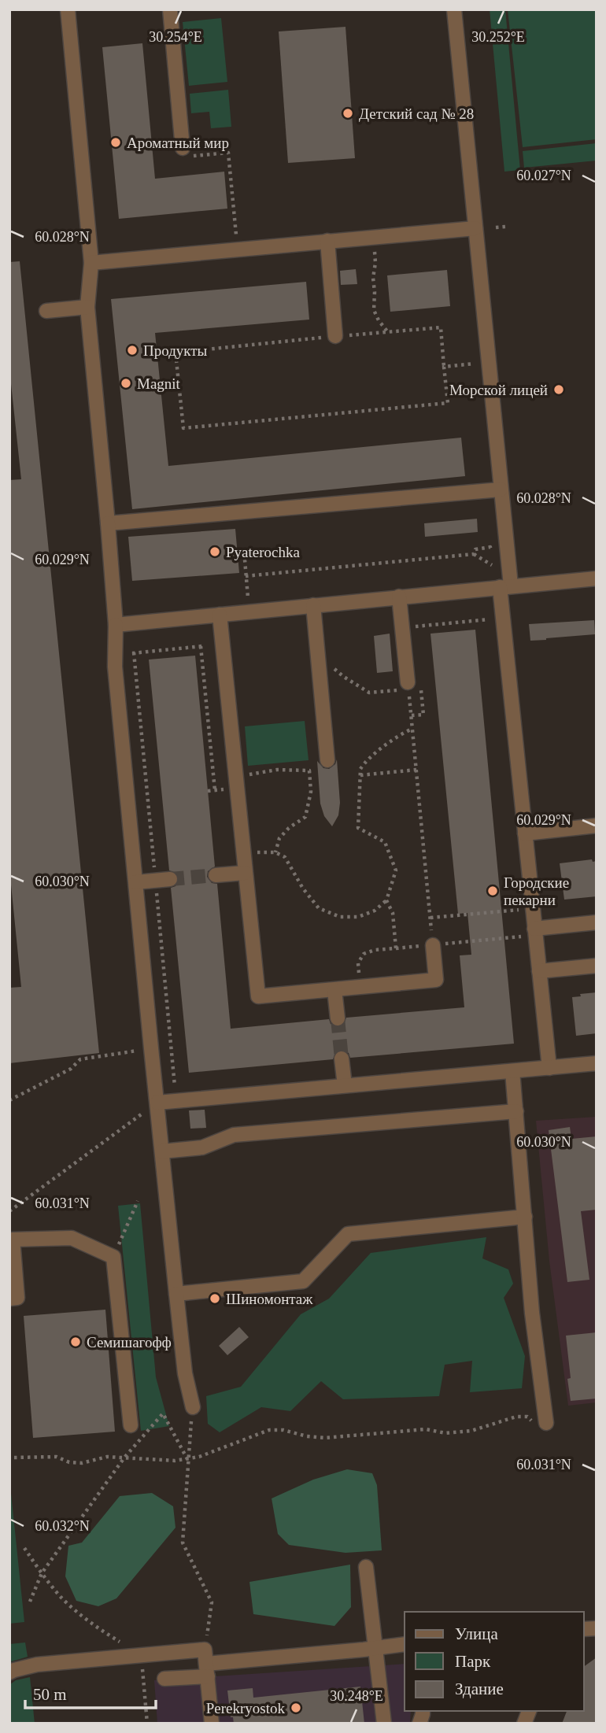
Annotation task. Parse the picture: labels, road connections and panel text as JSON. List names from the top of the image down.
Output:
{
  "places": [
    "Детский сад № 28",
    "Ароматный мир",
    "Продукты",
    "Magnit",
    "Морской лицей",
    "Pyaterochka",
    "Городские пекарни",
    "Шиномонтаж",
    "Семишагофф",
    "Perekryostok"
  ],
  "legend": ["Улица", "Парк", "Здание"],
  "scale_bar": "50 m",
  "coordinates": [
    "30.254°E",
    "30.252°E",
    "60.027°N",
    "60.028°N",
    "60.029°N",
    "60.030°N",
    "60.031°N",
    "60.032°N",
    "30.248°E"
  ]
}
